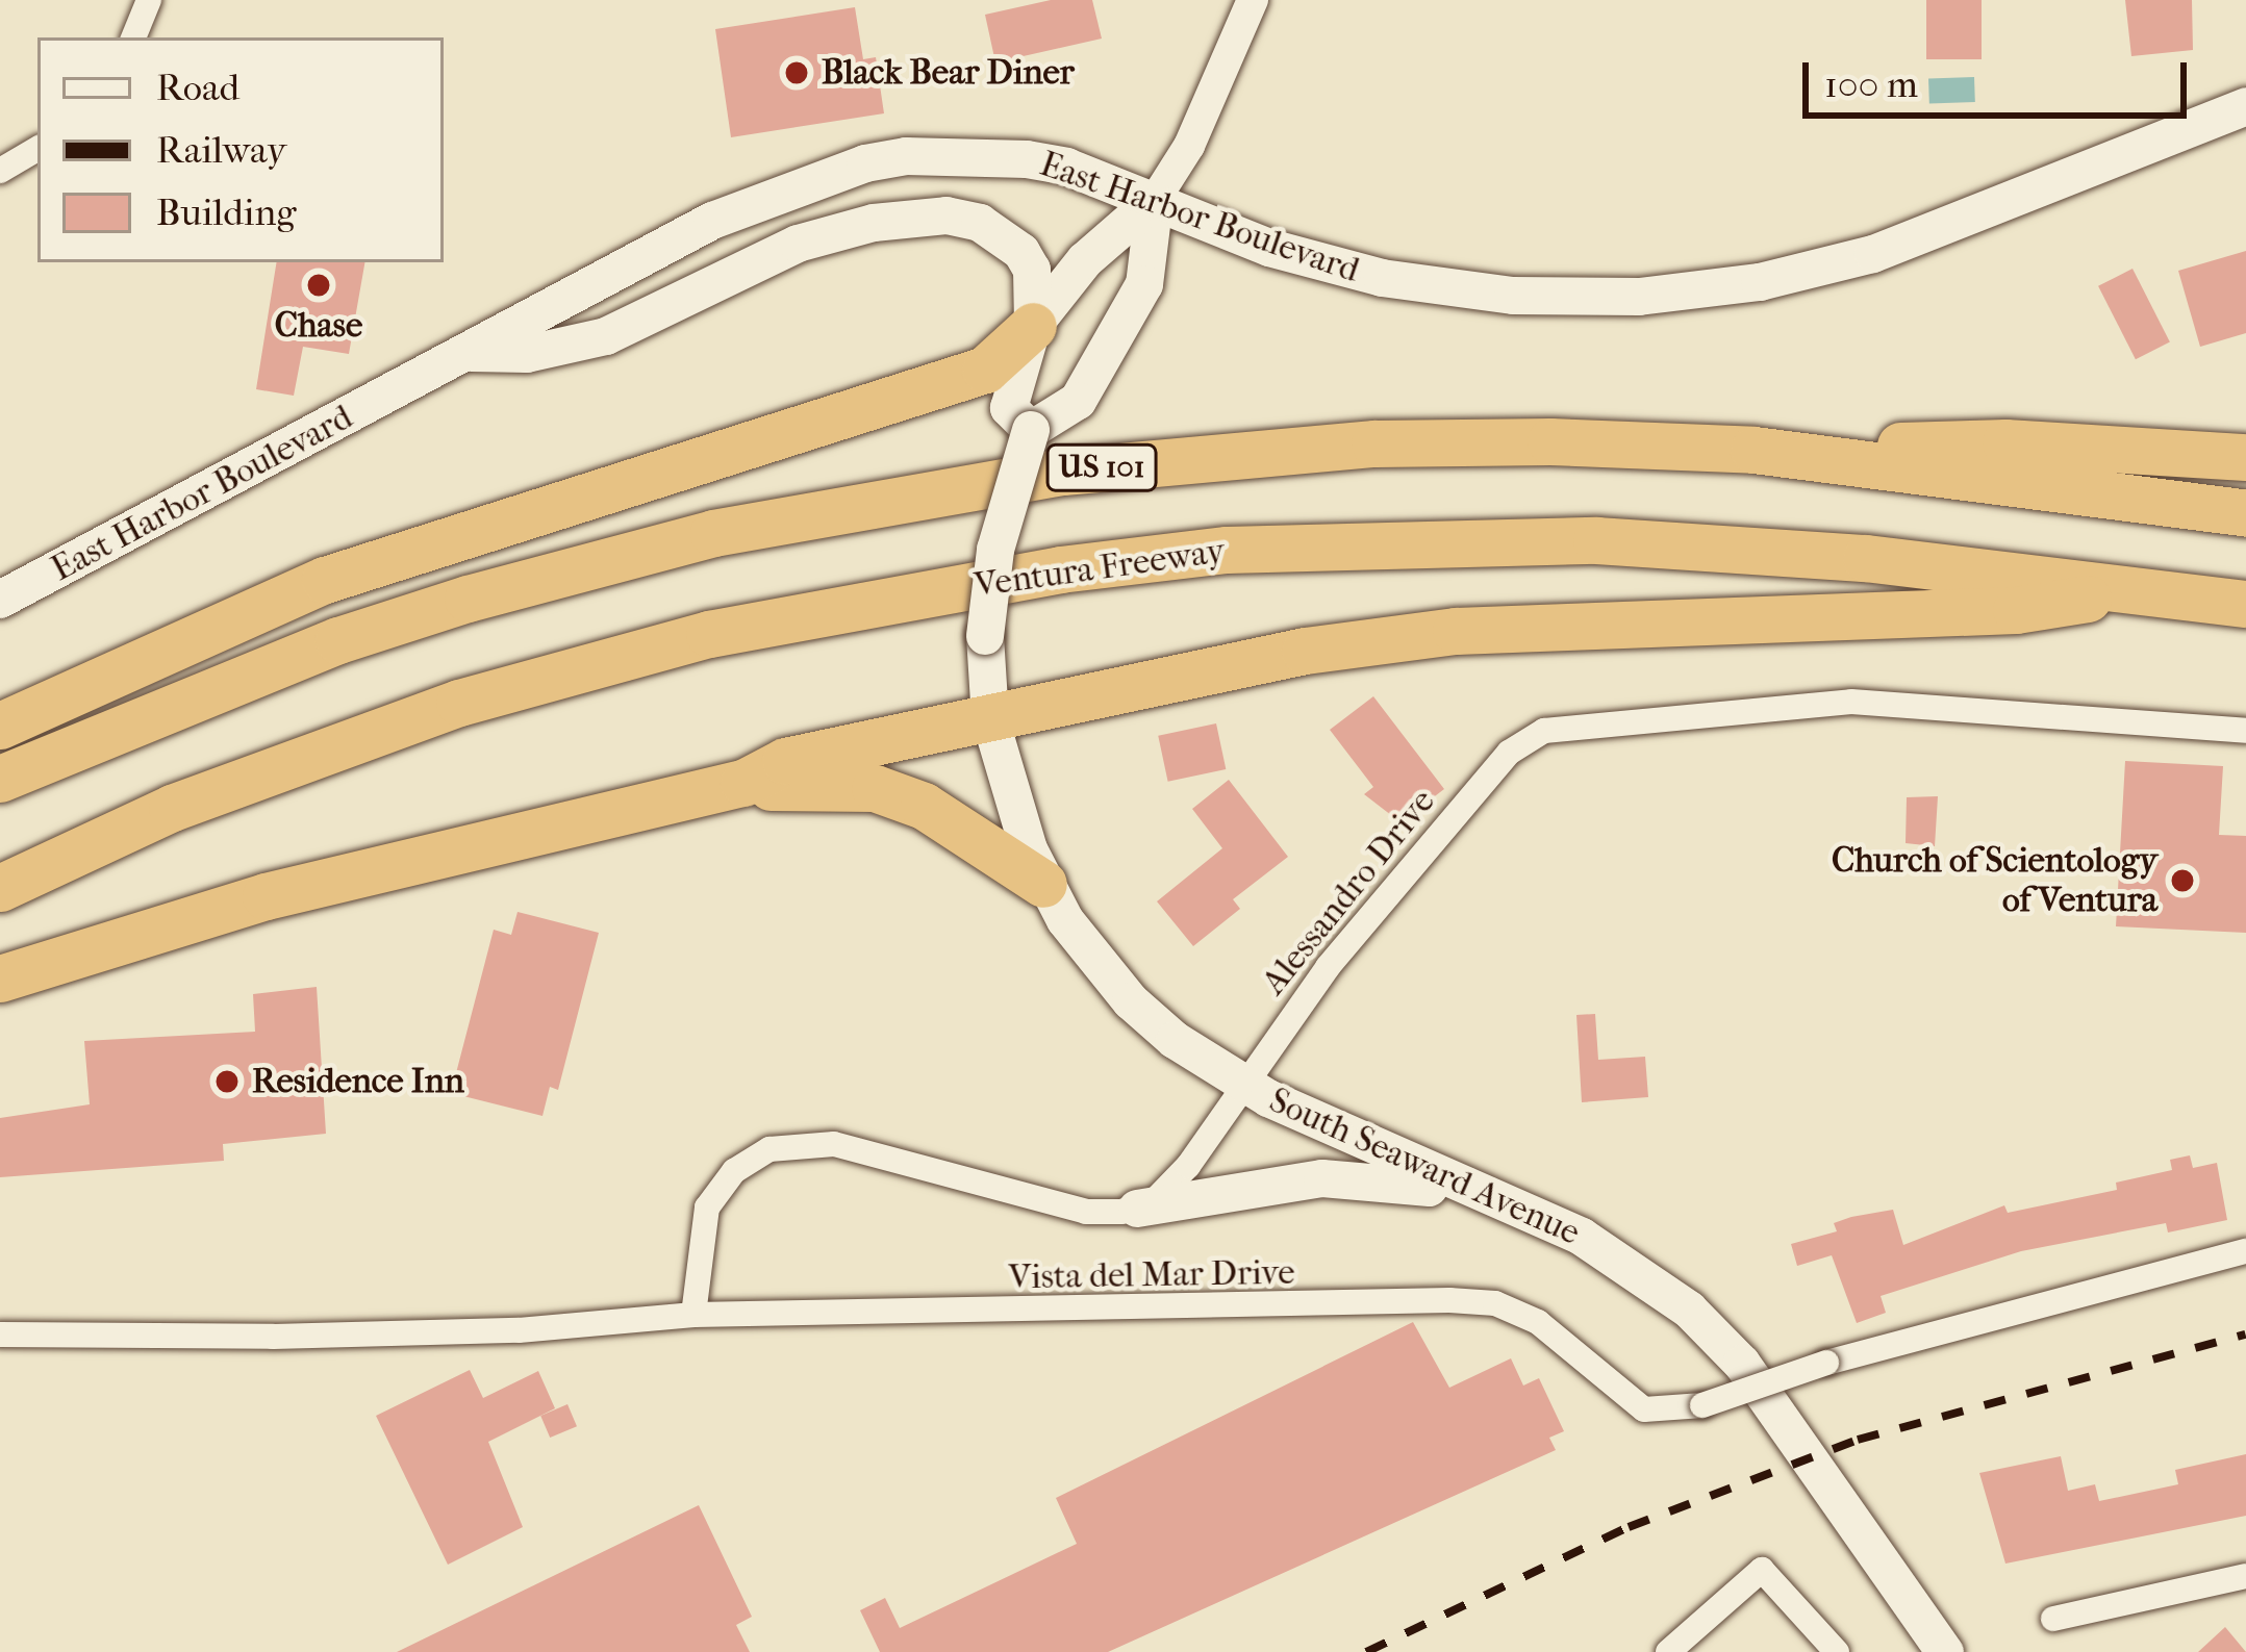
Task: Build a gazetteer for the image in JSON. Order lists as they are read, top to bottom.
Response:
{
  "streets": {
    "highway": ["US 101", "Ventura Freeway"],
    "main road": ["East Harbor Boulevard", "South Seaward Avenue"],
    "street": ["Alessandro Drive", "Vista del Mar Drive"]
  },
  "crossings": [
    ["East Harbor Boulevard", "South Seaward Avenue"],
    ["Alessandro Drive", "South Seaward Avenue"]
  ],
  "places": [
    "Black Bear Diner",
    "Chase",
    "Church of Scientology of Ventura",
    "Residence Inn"
  ],
  "legend": ["Road", "Railway", "Building"],
  "scale_bar": "100 m"
}
